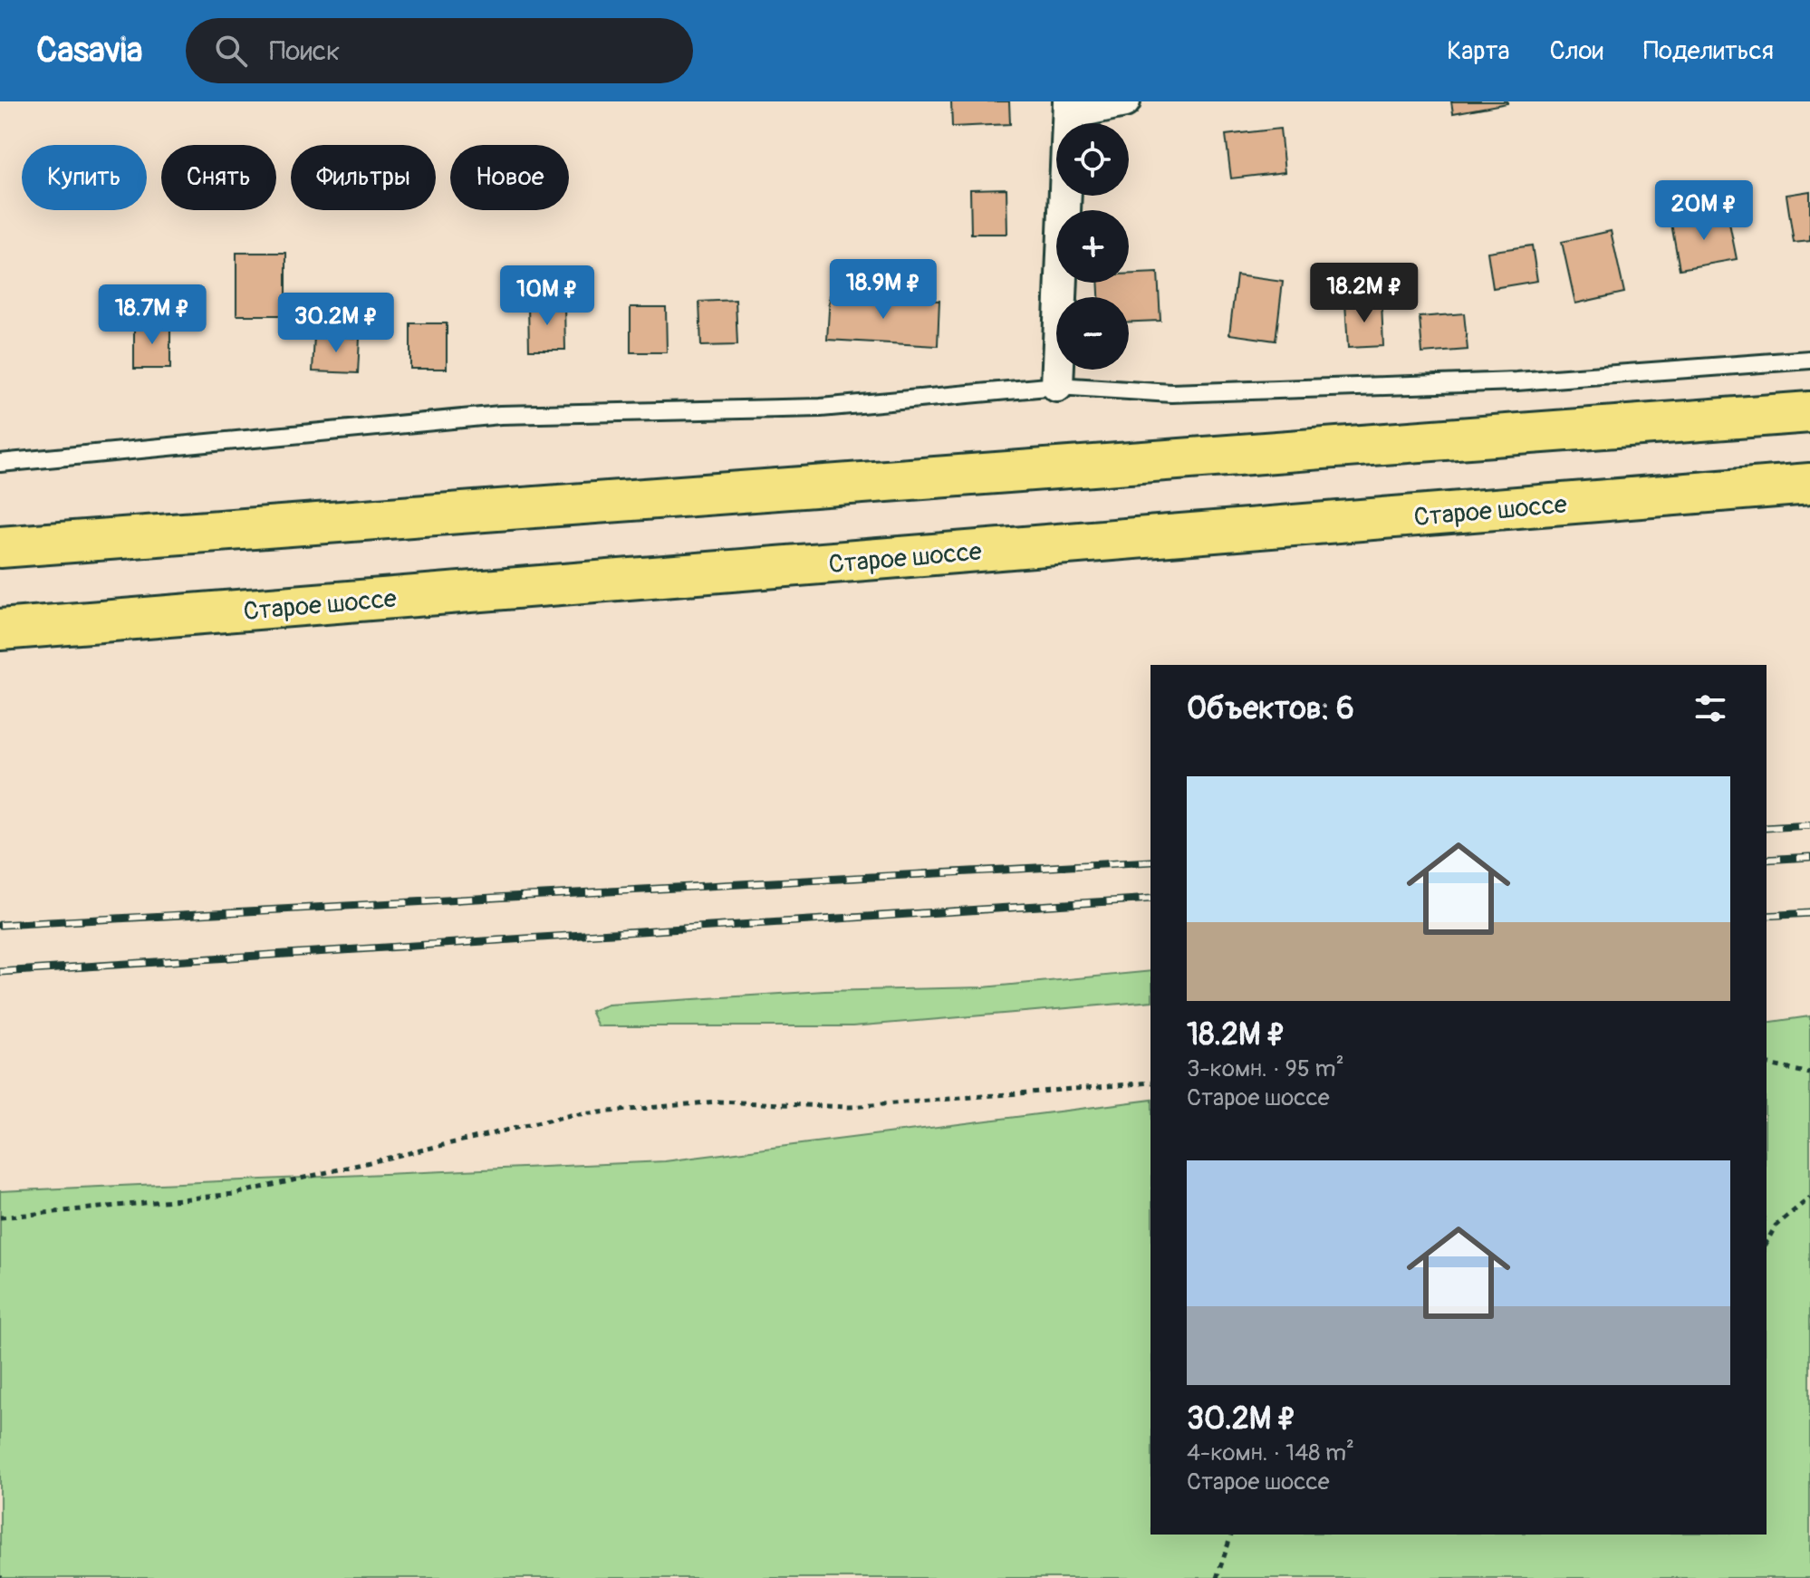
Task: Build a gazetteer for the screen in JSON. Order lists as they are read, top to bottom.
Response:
{
  "streets": {
    "highway": ["Старое шоссе"]
  },
  "page": {
    "header": "Casavia",
    "search": "Поиск",
    "nav": ["Карта", "Слои", "Поделиться"],
    "map_buttons": ["+", "−"],
    "chip": [
      "Купить",
      "Снять",
      "Фильтры",
      "Новое"
    ],
    "price": [
      "20M ₽",
      "18.9M ₽",
      "18.2M ₽",
      "10M ₽",
      "18.7M ₽",
      "30.2M ₽"
    ],
    "heading": "Объектов: 6",
    "list": [
      {
        "name": "18.2M ₽",
        "note": "3-комн. · 95 m² · Старое шоссе"
      },
      {
        "name": "30.2M ₽",
        "note": "4-комн. · 148 m² · Старое шоссе"
      }
    ]
  }
}
